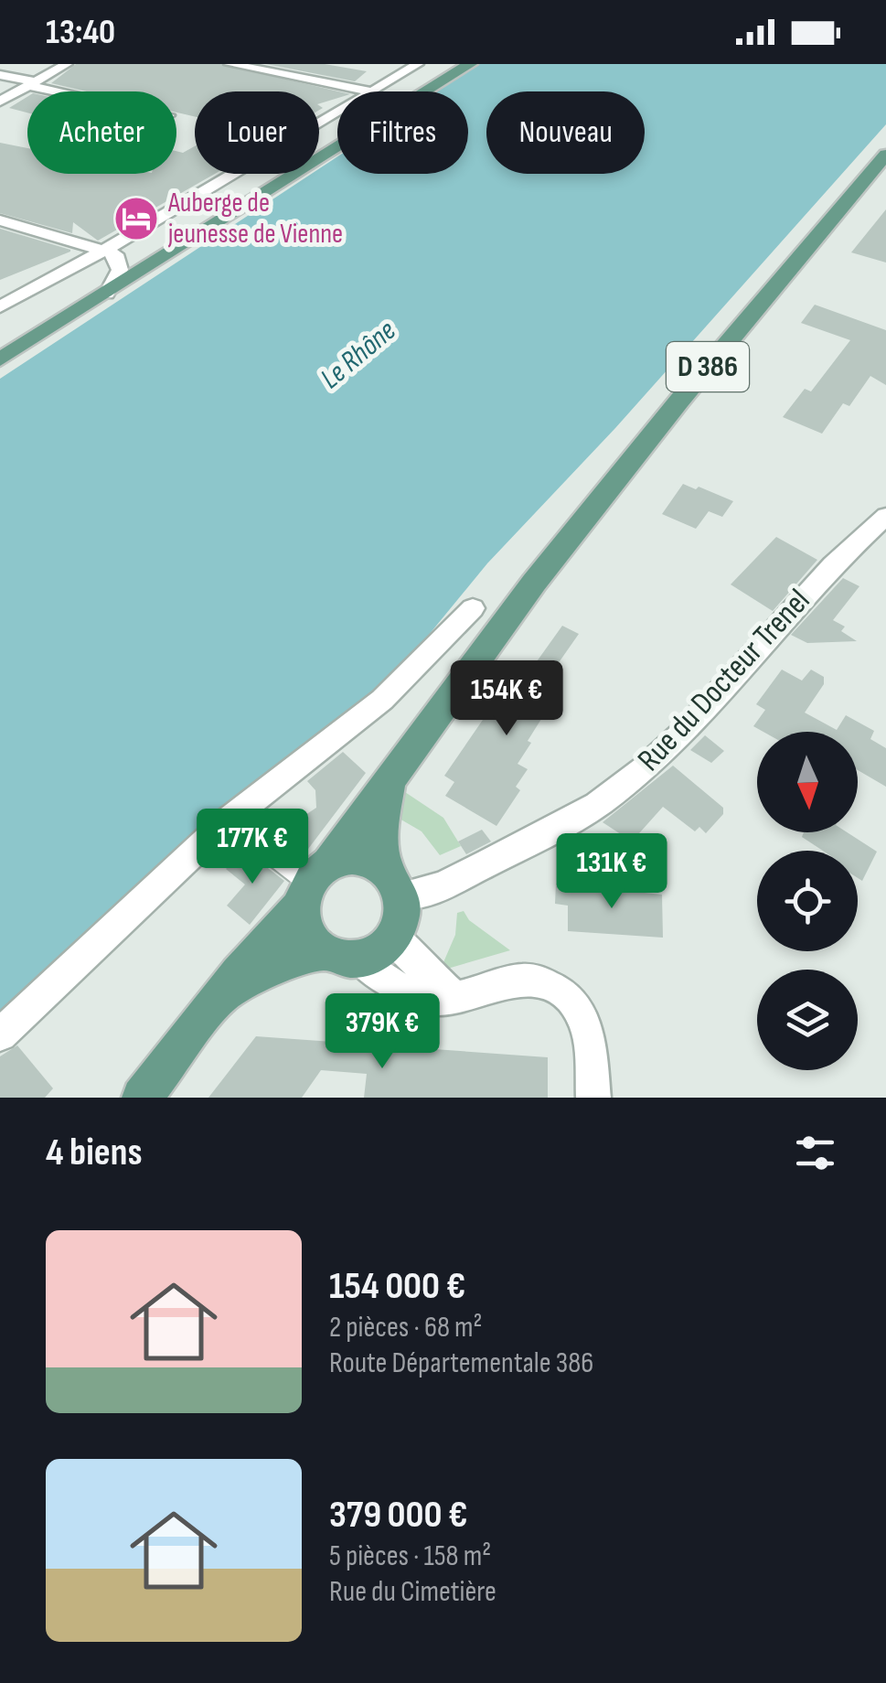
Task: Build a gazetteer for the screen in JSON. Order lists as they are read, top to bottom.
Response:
{
  "streets": {
    "main road": ["D 386"],
    "street": ["Rue du Docteur Trenel"]
  },
  "crossings": [
    ["D 386", "Rue du Docteur Trenel"]
  ],
  "water": ["Le Rhône"],
  "places": {
    "hotel": ["Auberge de jeunesse de Vienne"]
  },
  "north": "bottom",
  "page": {
    "status": "13:40",
    "chip": [
      "Acheter",
      "Louer",
      "Filtres",
      "Nouveau"
    ],
    "price": [
      "154K €",
      "177K €",
      "131K €",
      "379K €"
    ],
    "heading": "4 biens",
    "list": [
      {
        "name": "154 000 €",
        "note": "2 pièces · 68 m² · Route Départementale 386"
      },
      {
        "name": "379 000 €",
        "note": "5 pièces · 158 m² · Rue du Cimetière"
      }
    ]
  }
}
